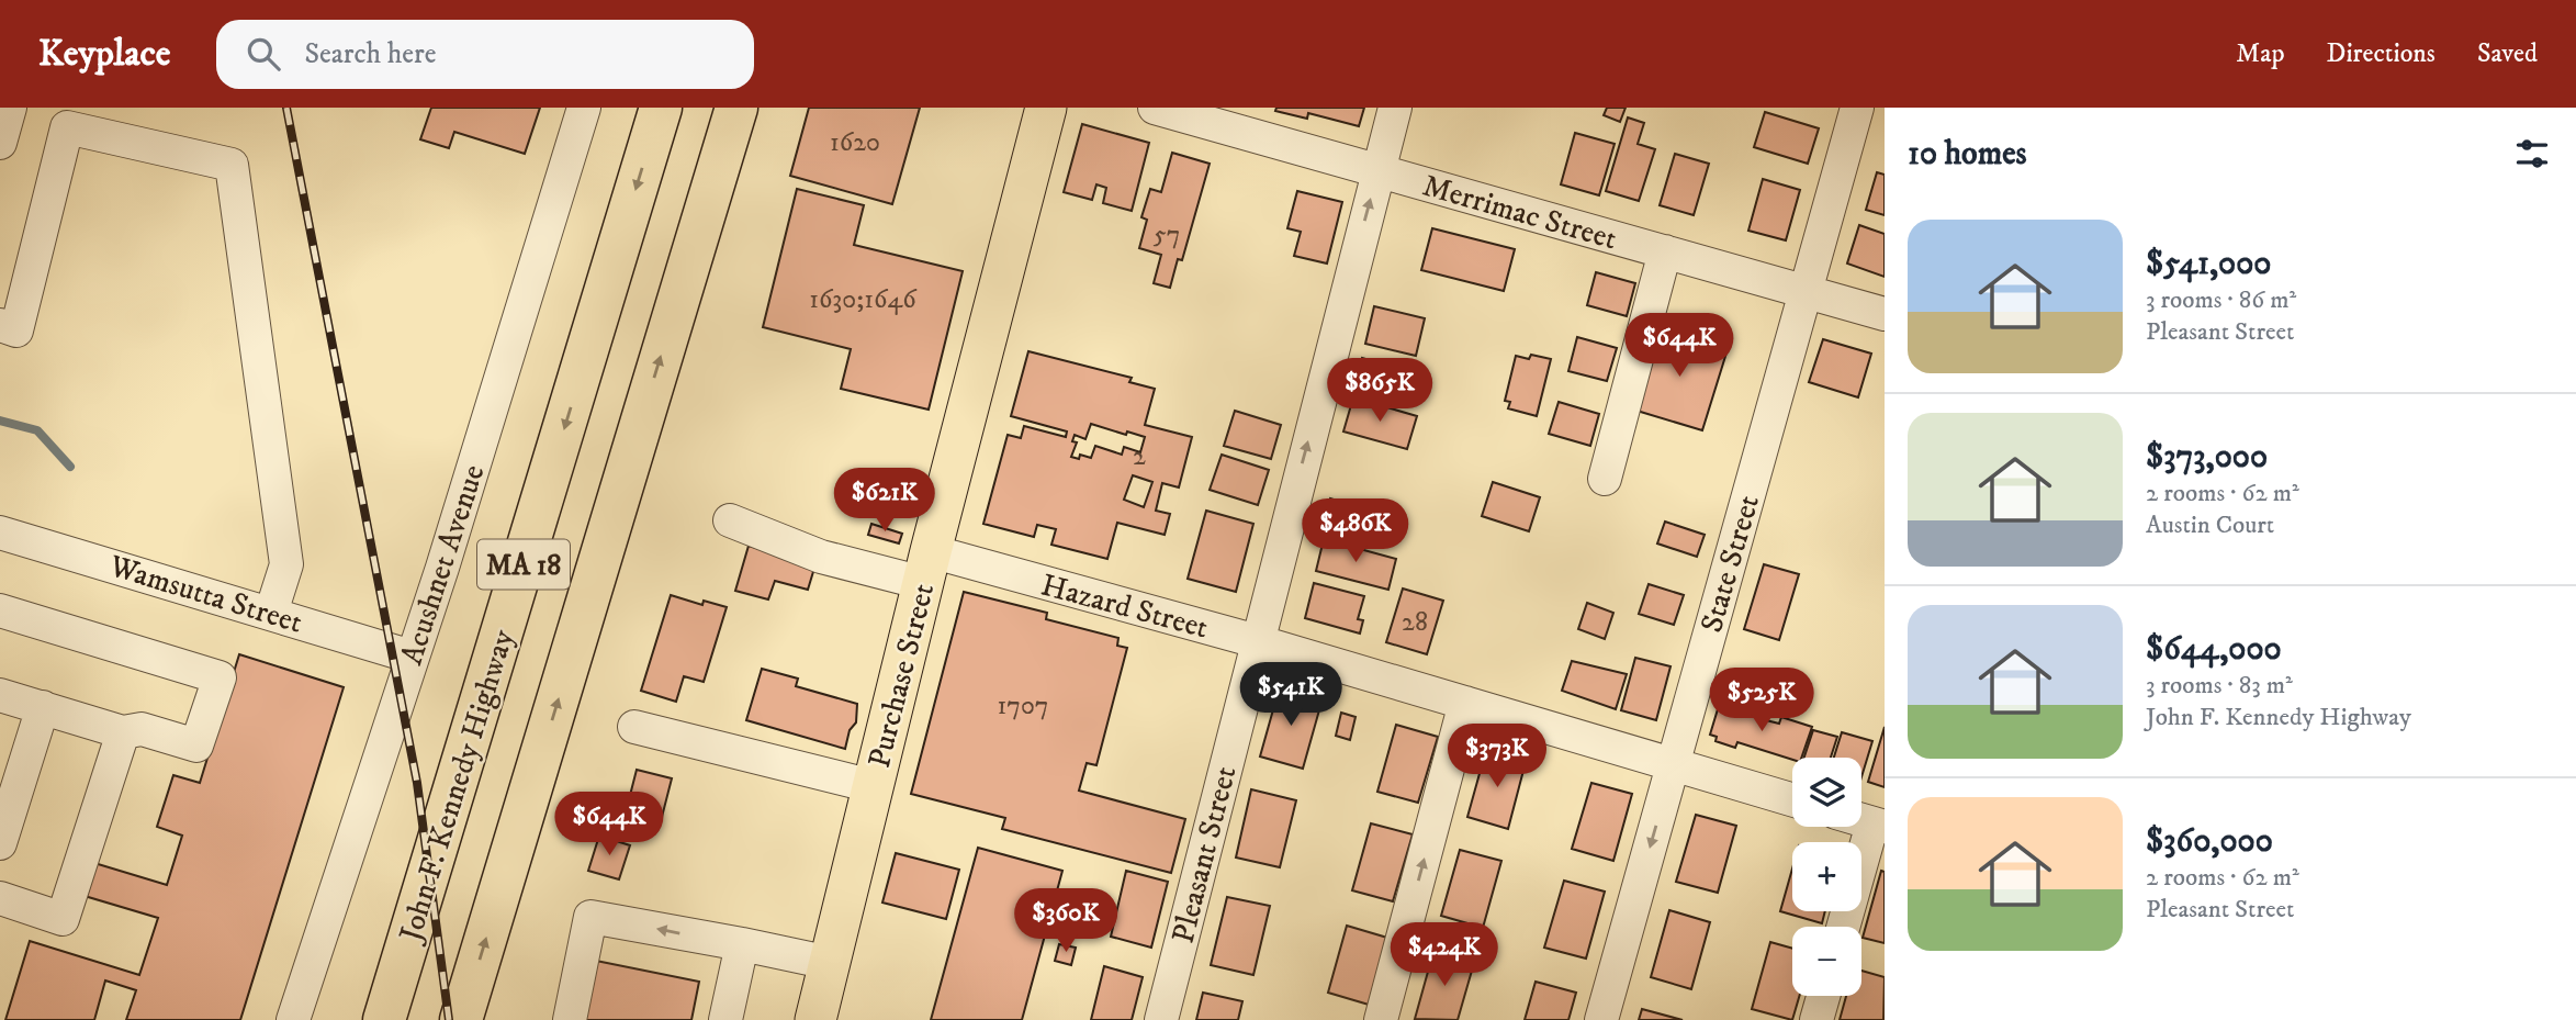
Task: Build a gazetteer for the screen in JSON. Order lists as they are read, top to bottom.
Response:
{
  "streets": {
    "highway": ["MA 18", "John F. Kennedy Highway"],
    "main road": ["Purchase Street"],
    "street": [
      "Merrimac Street",
      "State Street",
      "Acushnet Avenue",
      "Wamsutta Street",
      "Hazard Street",
      "Pleasant Street"
    ]
  },
  "crossings": [
    ["Merrimac Street", "State Street"],
    ["Merrimac Street", "Pleasant Street"],
    ["State Street", "Hazard Street"],
    ["Acushnet Avenue", "Wamsutta Street"],
    ["Hazard Street", "Purchase Street"],
    ["Hazard Street", "Pleasant Street"]
  ],
  "one_way": ["Pleasant Street"],
  "house_numbers": [
    "1620",
    "57",
    "1630;1646",
    "2",
    "28",
    "1707"
  ],
  "page": {
    "header": "Keyplace",
    "search": "Search here",
    "nav": ["Map", "Directions", "Saved"],
    "heading": "10 homes",
    "list": [
      {
        "name": "$541,000",
        "note": "3 rooms · 86 m² · Pleasant Street"
      },
      {
        "name": "$373,000",
        "note": "2 rooms · 62 m² · Austin Court"
      },
      {
        "name": "$644,000",
        "note": "3 rooms · 83 m² · John F. Kennedy Highway"
      },
      {
        "name": "$360,000",
        "note": "2 rooms · 62 m² · Pleasant Street"
      }
    ],
    "price": [
      "$644K",
      "$865K",
      "$621K",
      "$486K",
      "$541K",
      "$525K",
      "$373K",
      "$644K",
      "$360K",
      "$424K"
    ],
    "map_buttons": ["+", "−"]
  }
}
